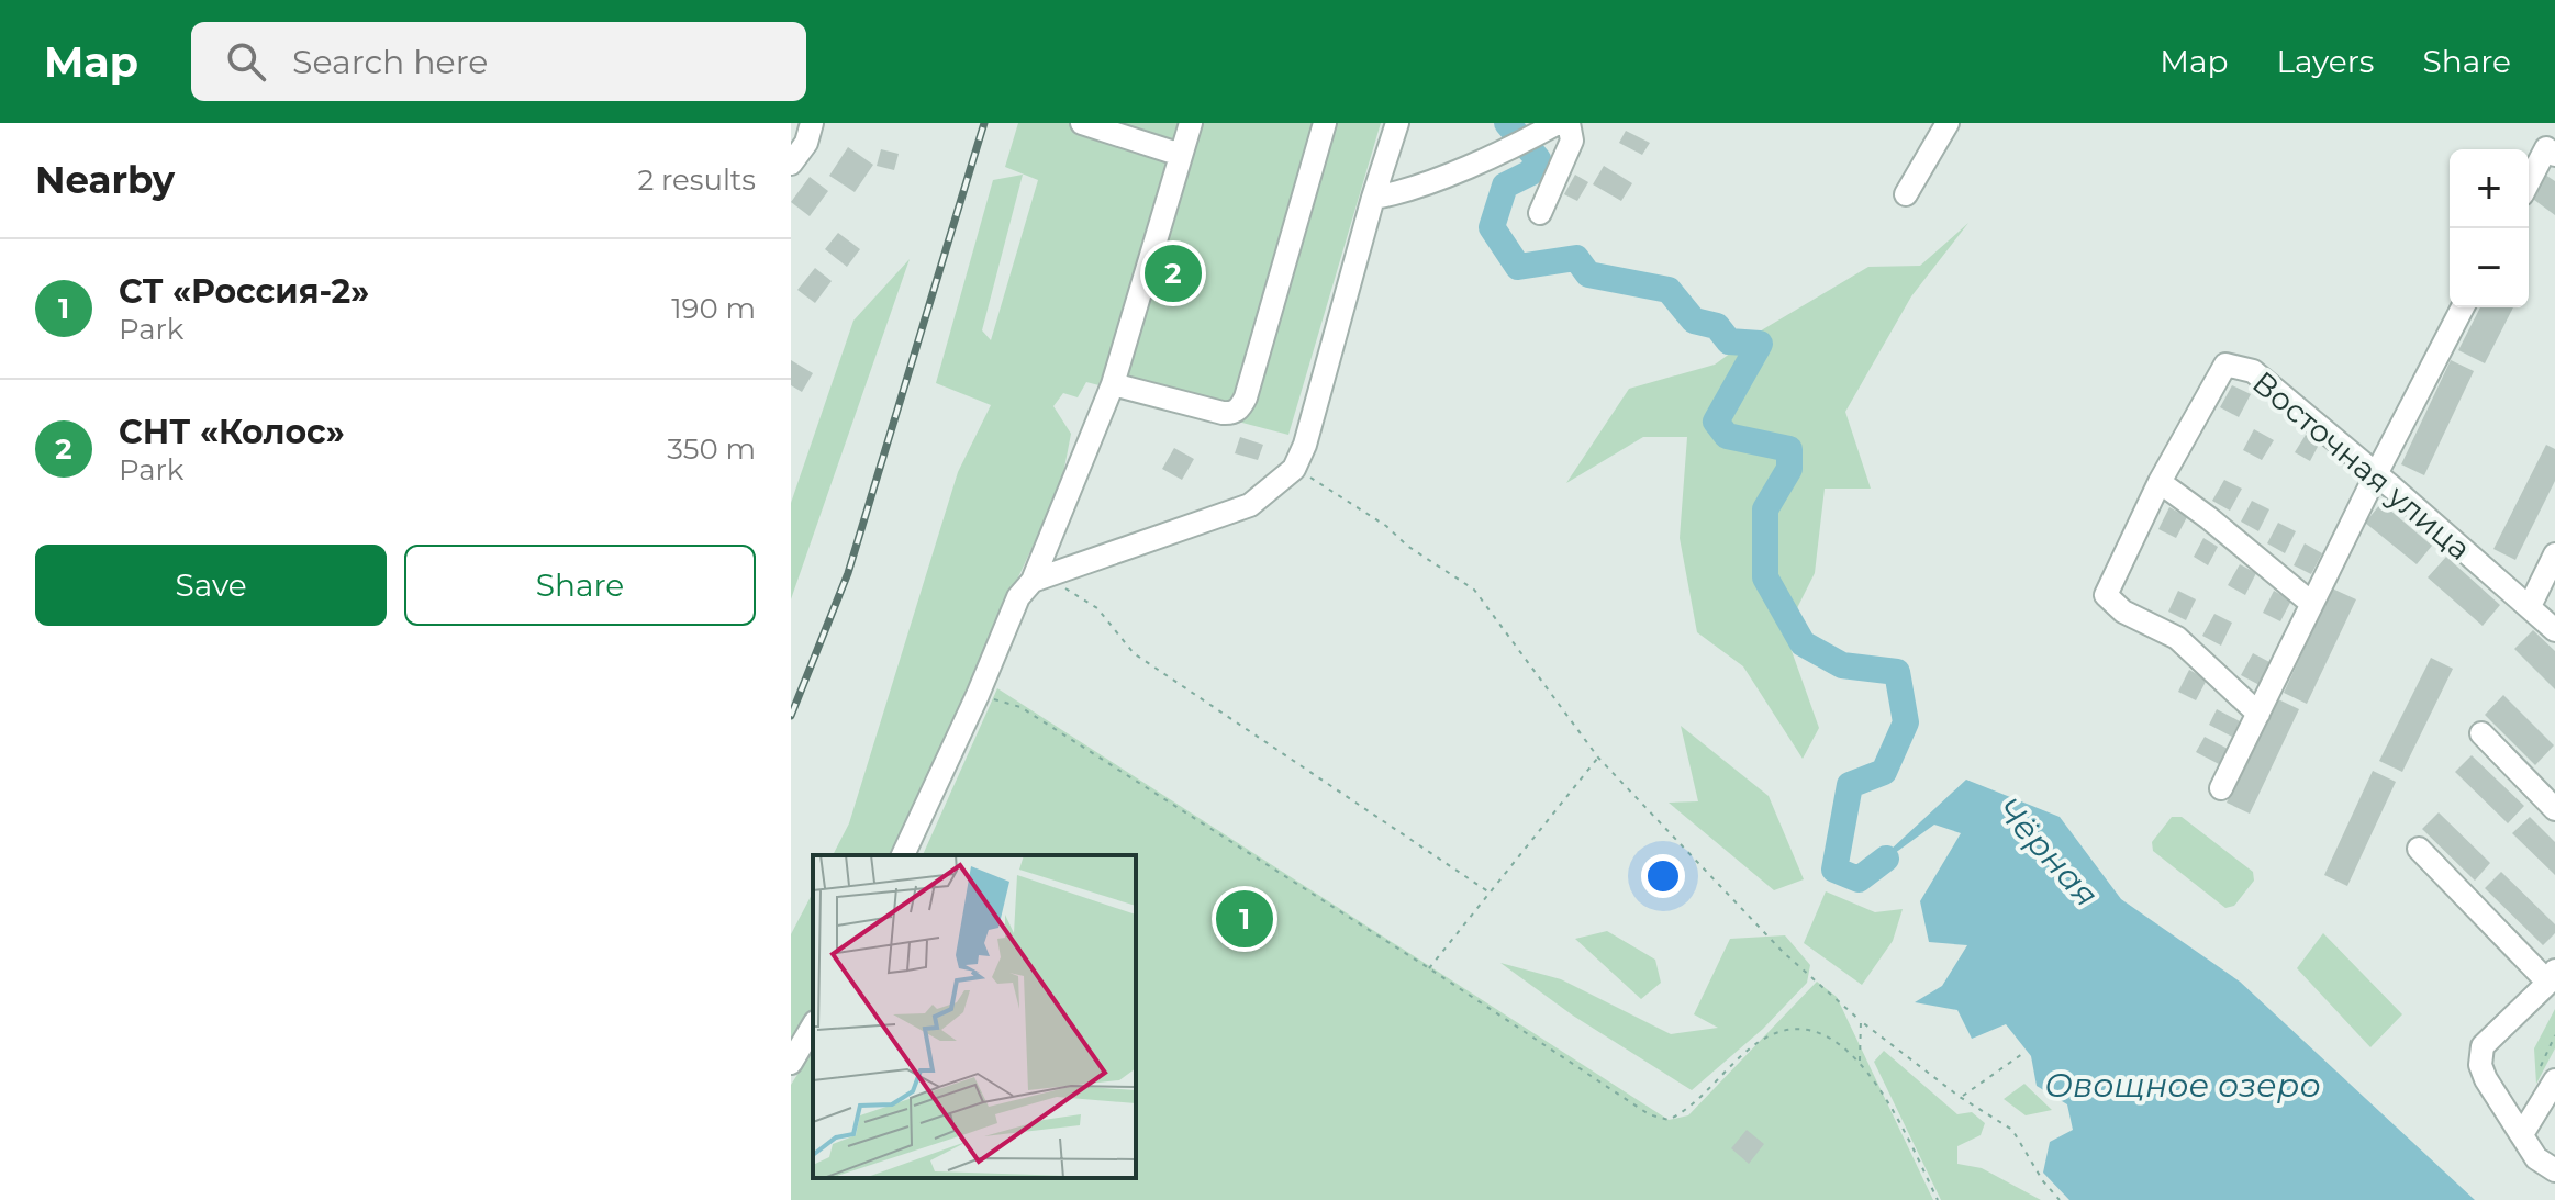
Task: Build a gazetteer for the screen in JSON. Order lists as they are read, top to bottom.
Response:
{
  "streets": {
    "street": ["Восточная улица"]
  },
  "water": ["Чёрная", "Овощное озеро"],
  "page": {
    "header": "Map",
    "search": "Search here",
    "nav": ["Map", "Layers", "Share"],
    "heading": ["Nearby", "2 results"],
    "map_buttons": ["+", "−"],
    "list": [
      {
        "mark": "1",
        "name": "СТ «Россия-2»",
        "note": "Park",
        "value": "190 m"
      },
      {
        "mark": "2",
        "name": "СНТ «Колос»",
        "note": "Park",
        "value": "350 m"
      }
    ],
    "pins": ["2", "1"],
    "buttons": ["Save", "Share"]
  }
}
